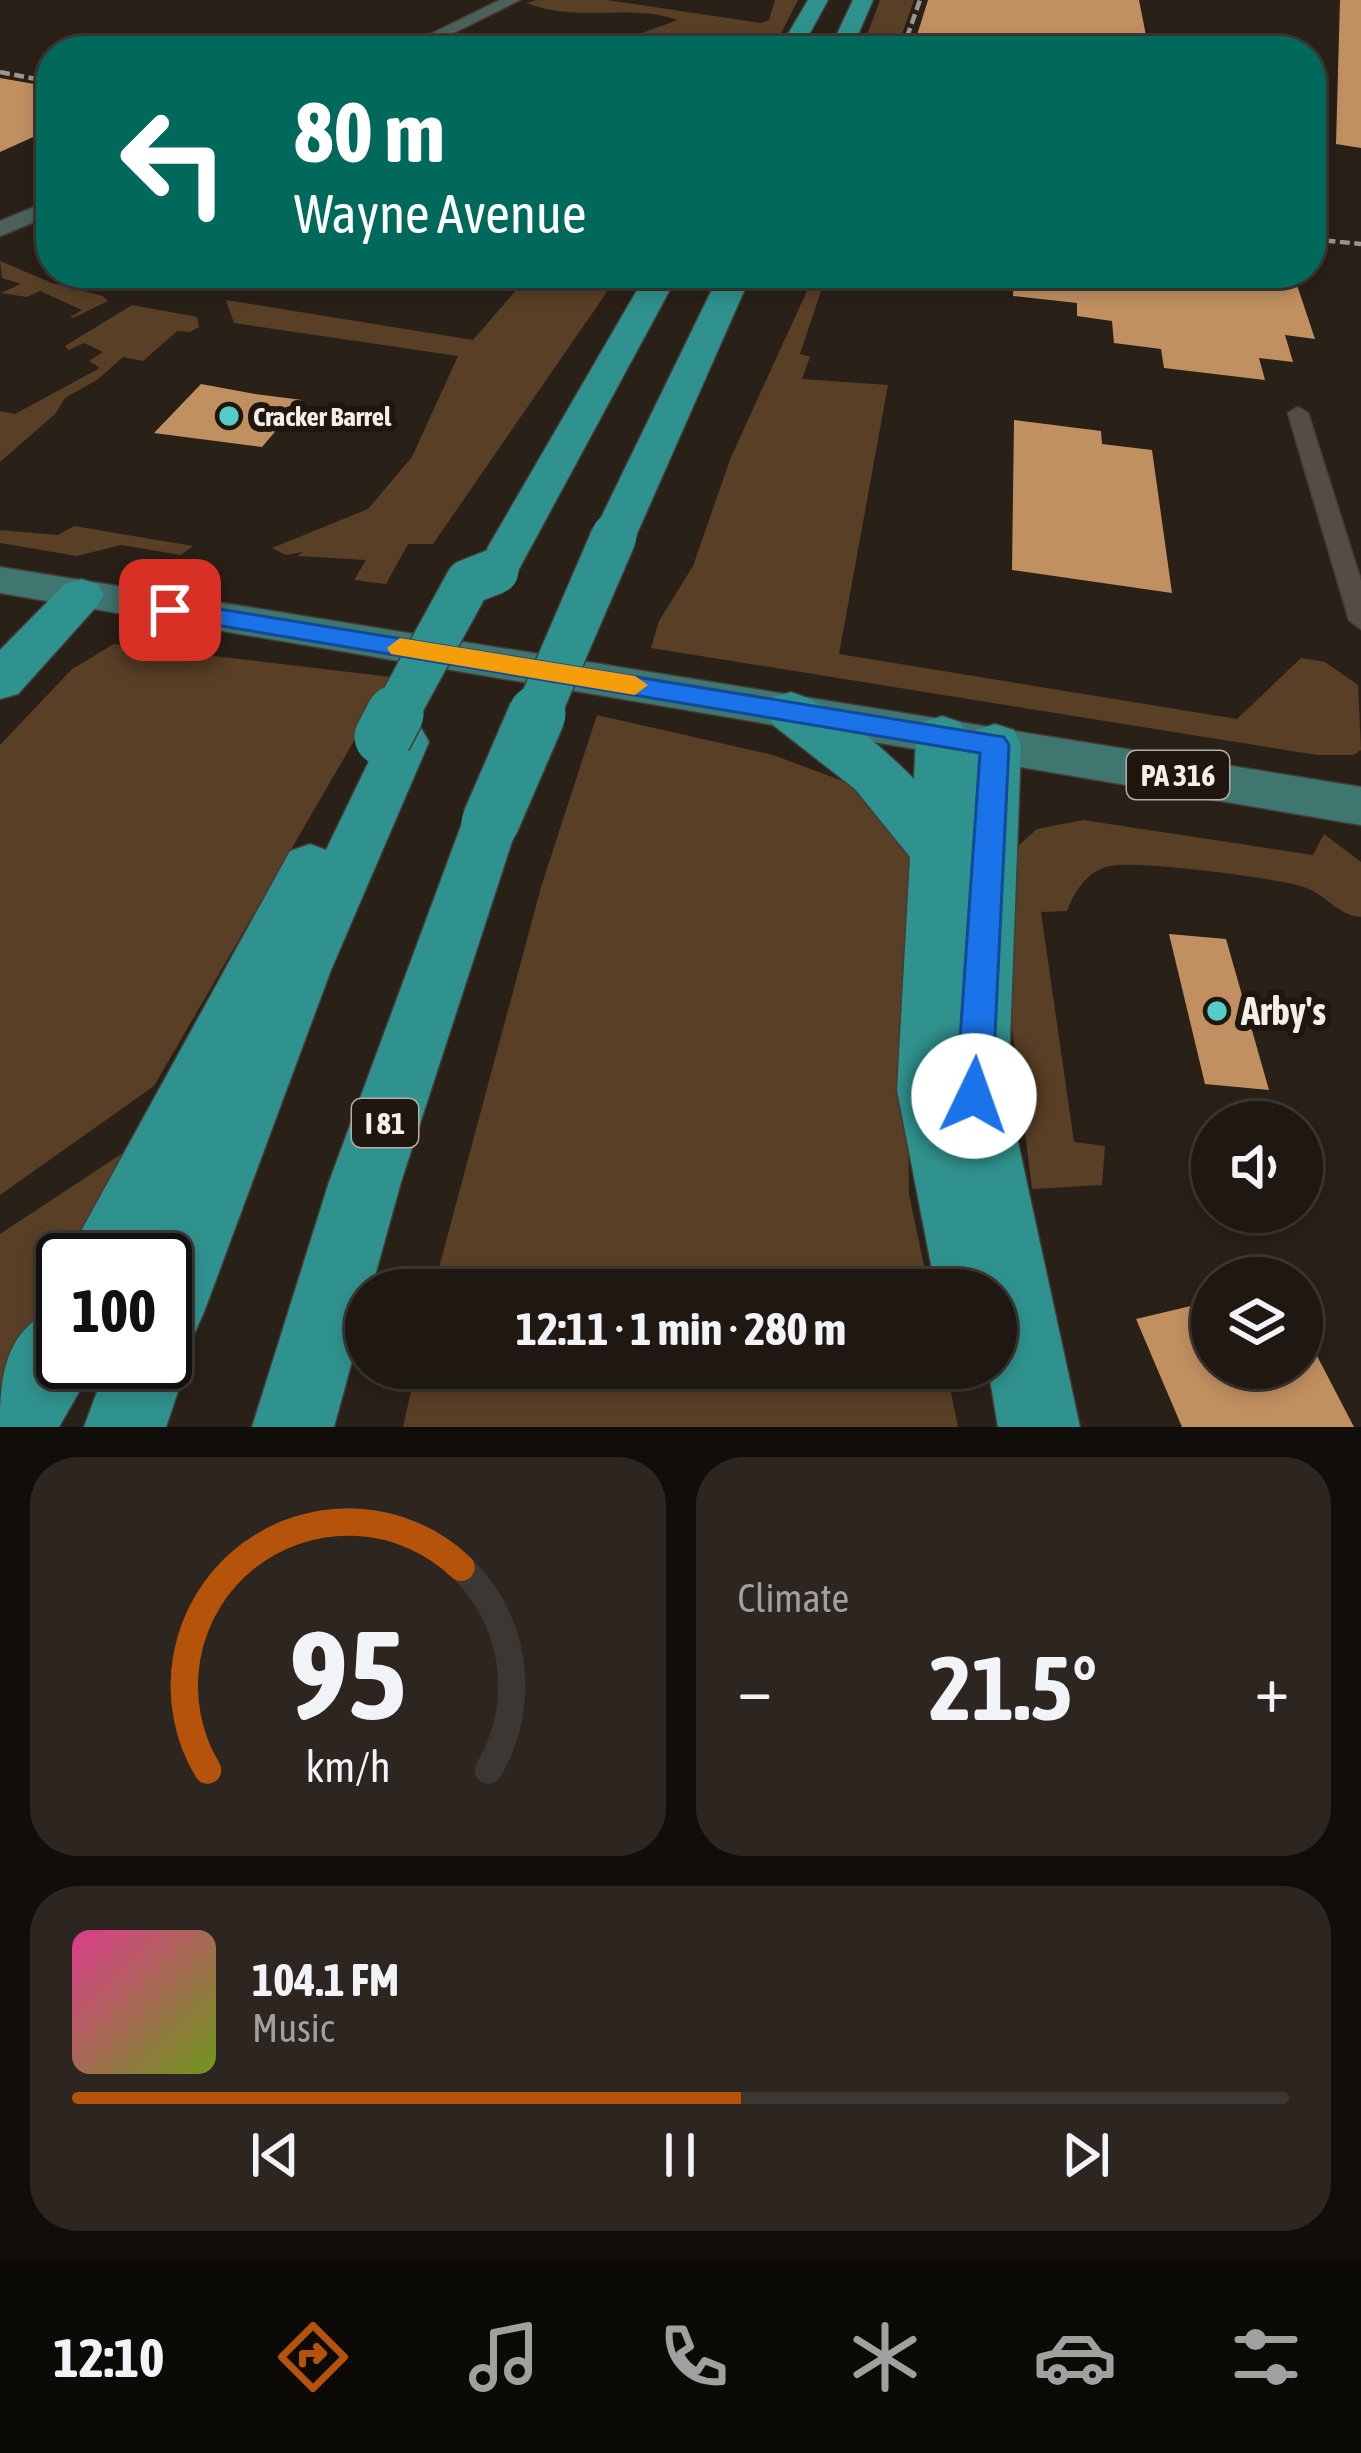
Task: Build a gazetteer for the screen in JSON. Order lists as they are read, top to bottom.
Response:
{
  "streets": {
    "highway": ["I 81"],
    "main road": ["PA 316"]
  },
  "places": ["Cracker Barrel", "Arby's"],
  "page": {
    "turn": ["80 m", "Wayne Avenue"],
    "limit": "100",
    "trip": "12:11 · 1 min · 280 m",
    "tile": "Climate",
    "heat": ["−", "21.5°", "+"],
    "song": ["104.1 FM", "Music"],
    "tabs": "12:10",
    "gauge": ["95", "km/h"]
  }
}
